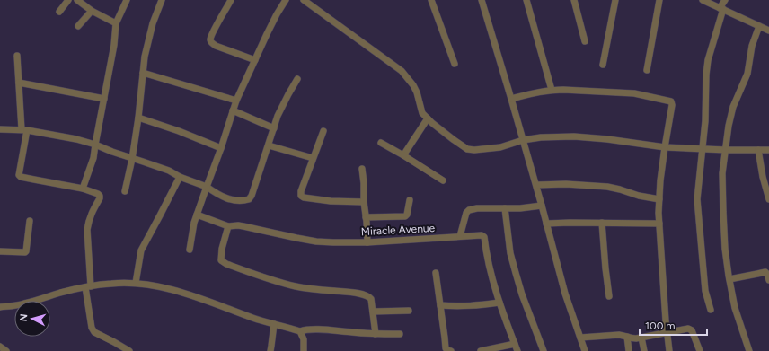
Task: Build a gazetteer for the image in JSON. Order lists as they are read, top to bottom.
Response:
{
  "streets": {
    "street": ["Miracle Avenue"]
  },
  "scale_bar": "100 m",
  "north": "left"
}
